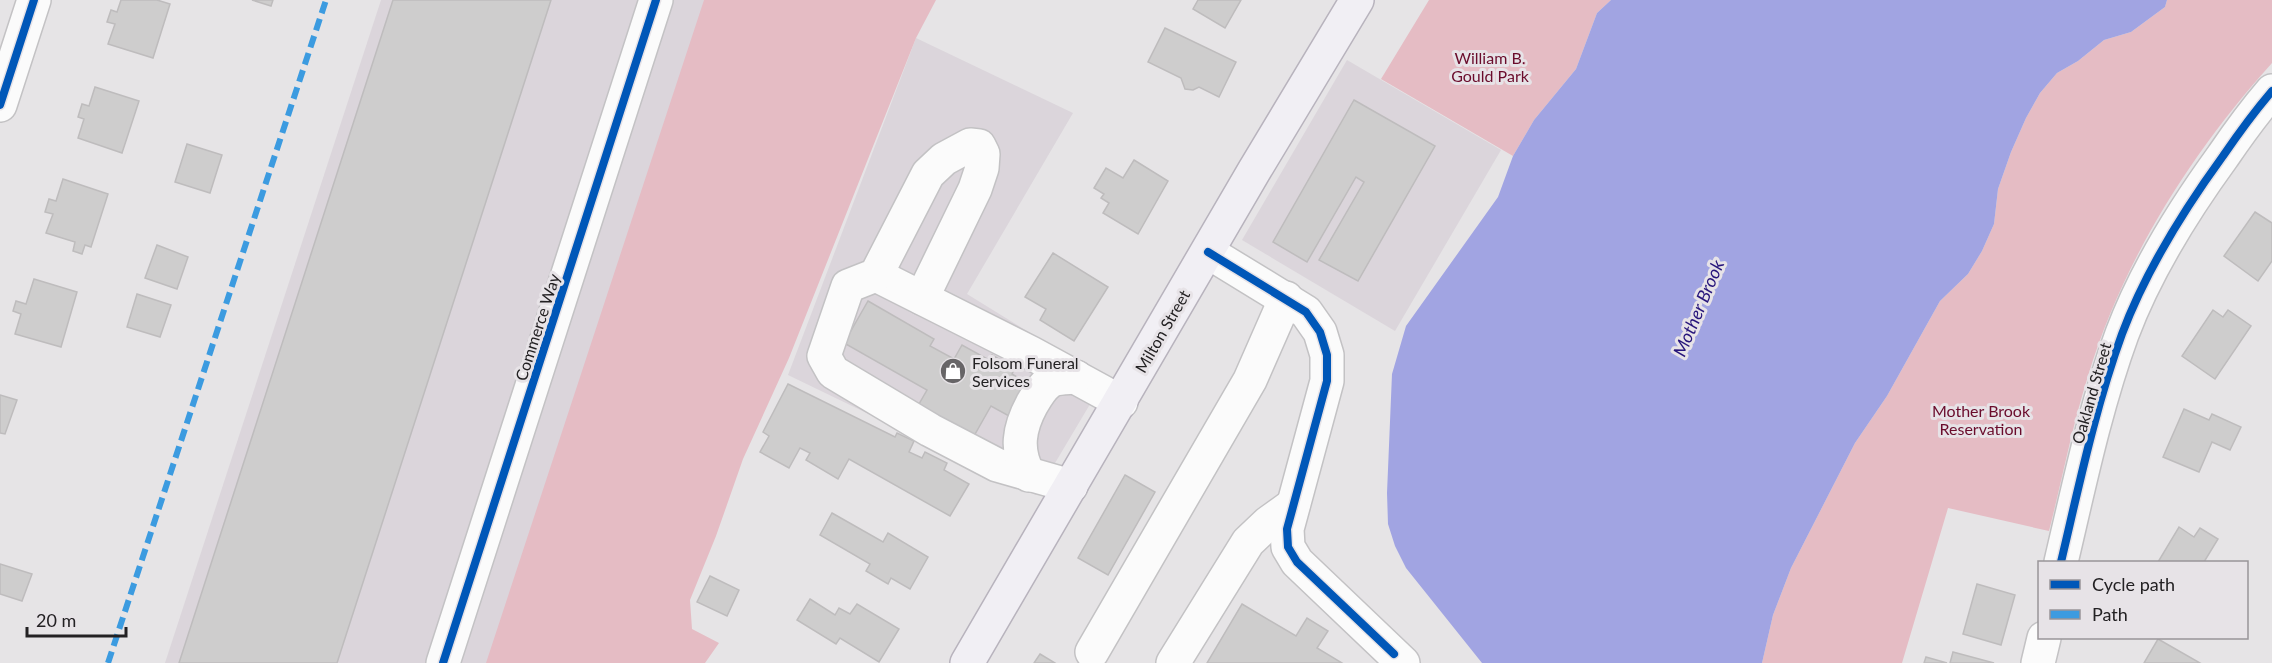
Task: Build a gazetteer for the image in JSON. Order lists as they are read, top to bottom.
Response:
{
  "streets": {
    "main road": ["Milton Street"],
    "street": ["Commerce Way", "Oakland Street"]
  },
  "water": ["Mother Brook"],
  "parks": ["William B. Gould Park", "Mother Brook Reservation"],
  "places": {
    "shop": ["Folsom Funeral Services"]
  },
  "legend": ["Cycle path", "Path"],
  "scale_bar": "20 m"
}
